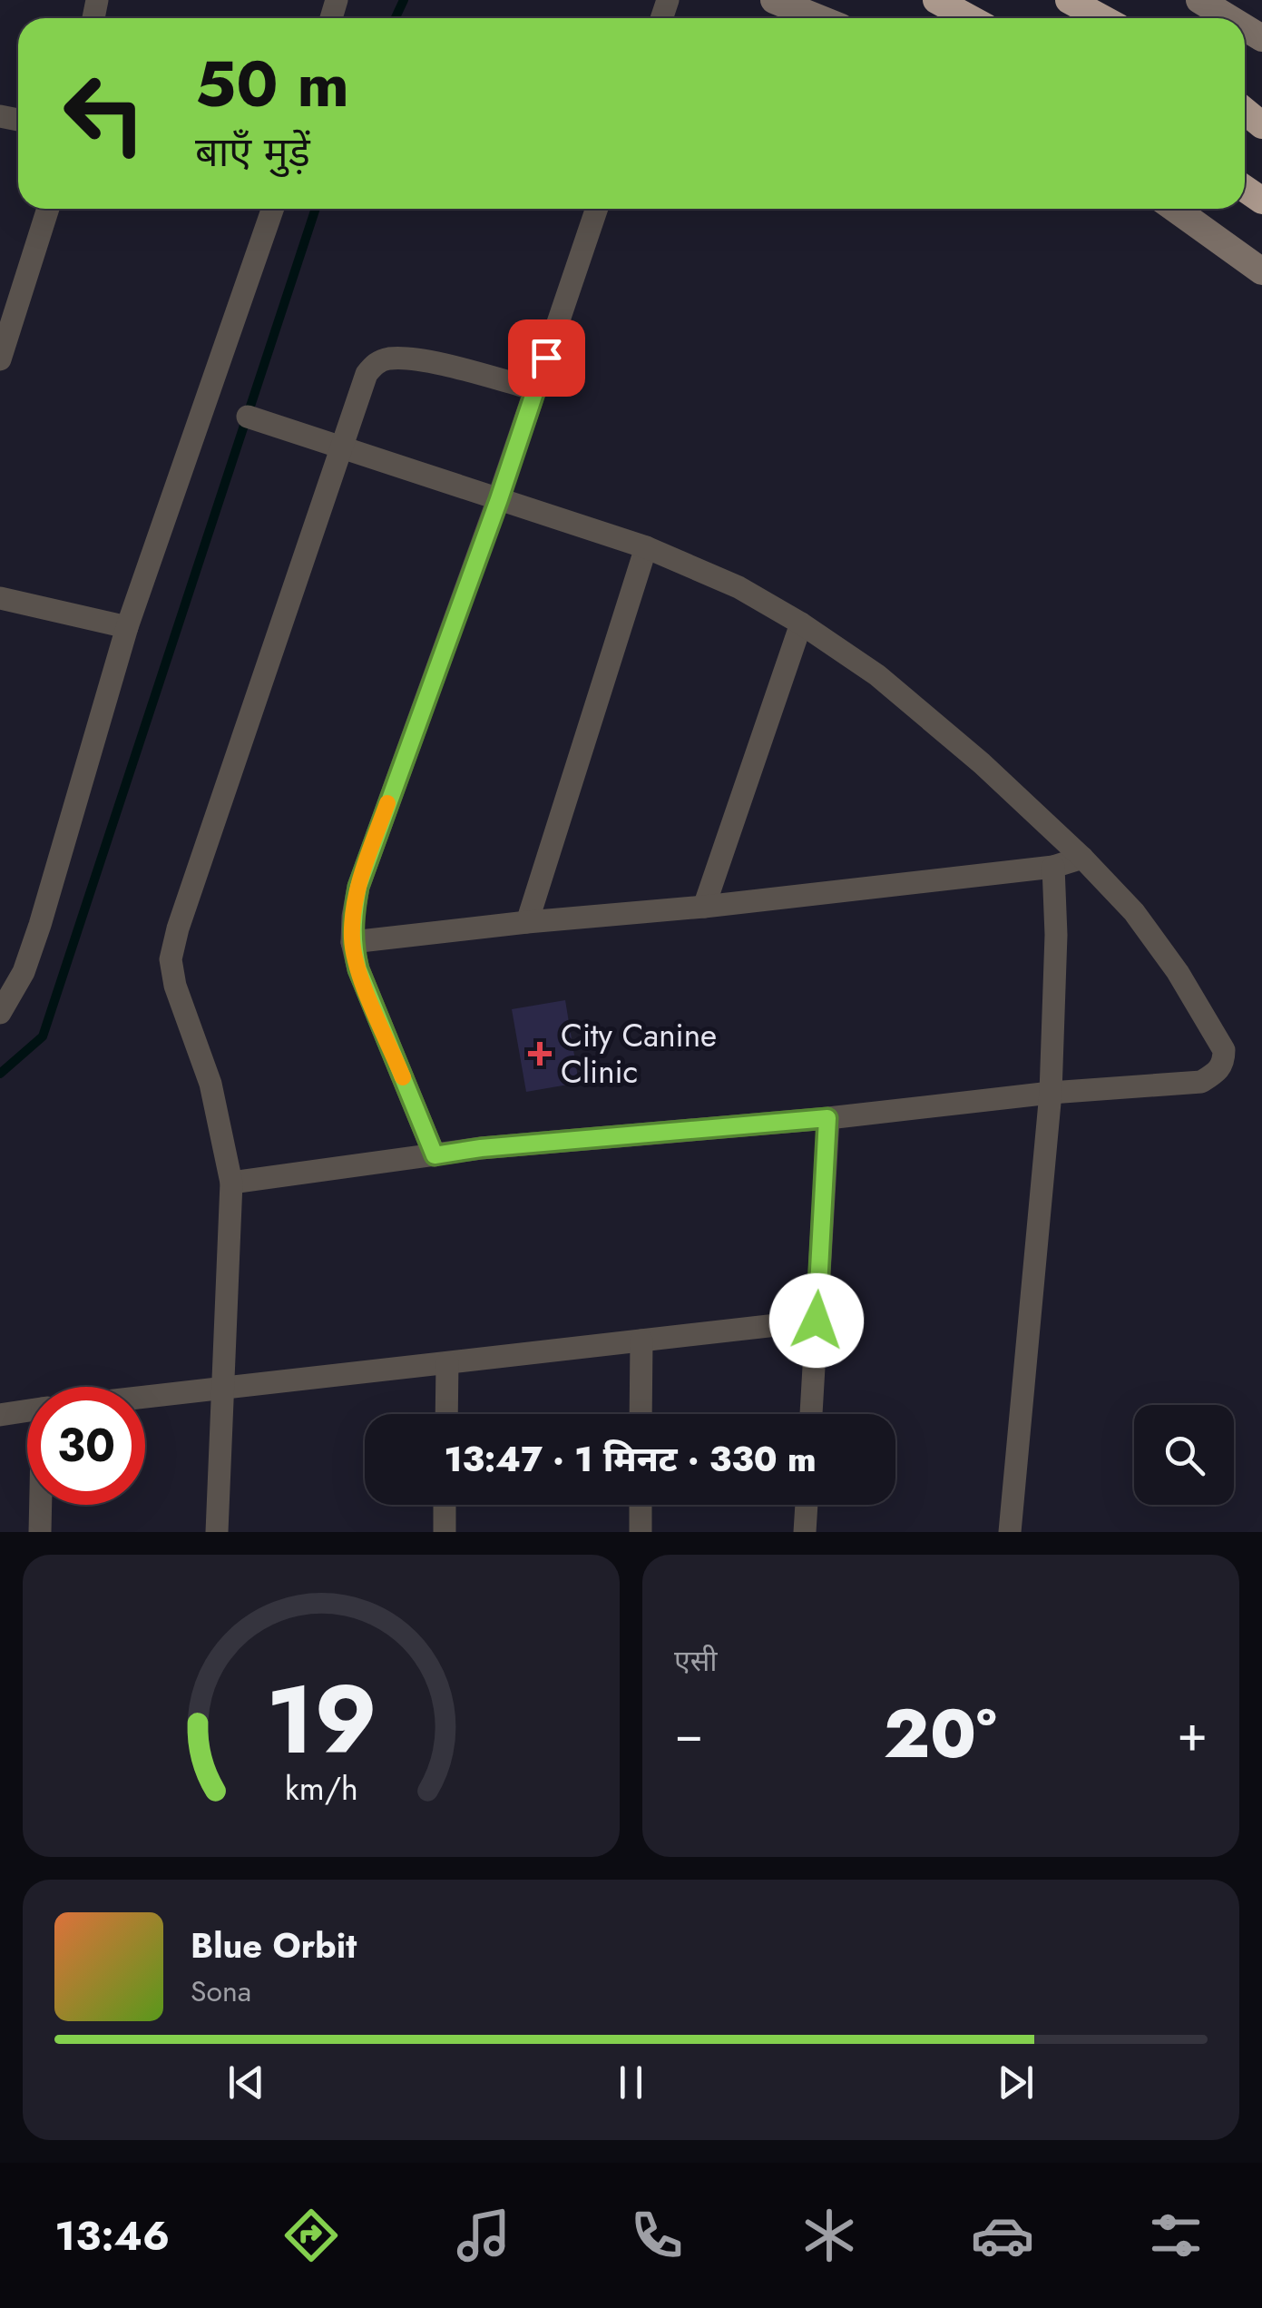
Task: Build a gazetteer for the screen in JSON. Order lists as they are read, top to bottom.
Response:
{
  "places": {
    "health": ["City Canine Clinic"]
  },
  "page": {
    "turn": ["50 m", "बाएँ मुड़ें"],
    "limit": "30",
    "trip": "13:47 · 1 मिनट · 330 m",
    "tile": "एसी",
    "heat": ["−", "20°", "+"],
    "song": ["Blue Orbit", "Sona"],
    "tabs": "13:46",
    "gauge": ["19", "km/h"]
  }
}
